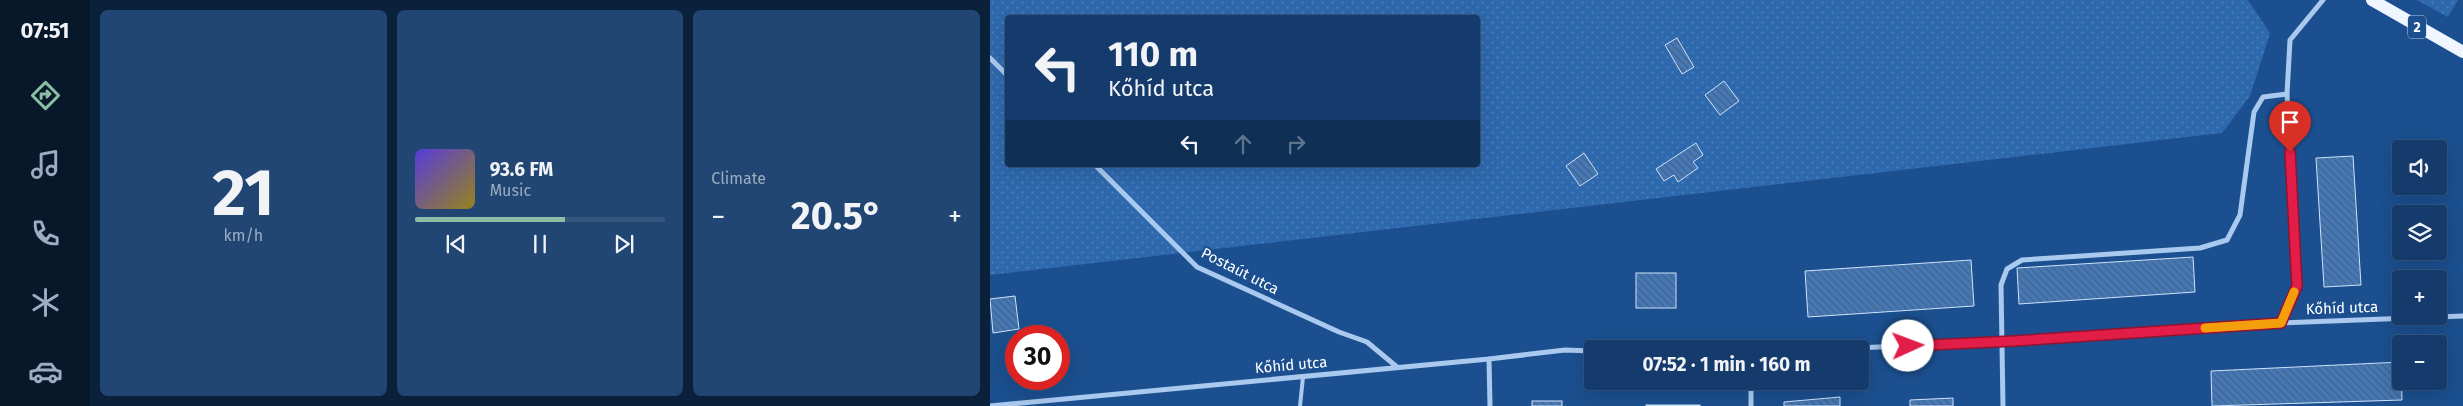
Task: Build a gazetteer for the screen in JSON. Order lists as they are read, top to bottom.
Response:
{
  "streets": {
    "main road": ["2"],
    "street": ["Postaút utca", "Kőhíd utca"]
  },
  "crossings": [
    ["Postaút utca", "Kőhíd utca"]
  ],
  "page": {
    "tabs": "07:51",
    "tile": [
      ["21", "km/h"],
      "Climate"
    ],
    "turn": ["110 m", "Kőhíd utca"],
    "map_buttons": ["+", "−"],
    "song": ["93.6 FM", "Music"],
    "heat": ["−", "20.5°", "+"],
    "limit": "30",
    "trip": "07:52 · 1 min · 160 m"
  }
}
